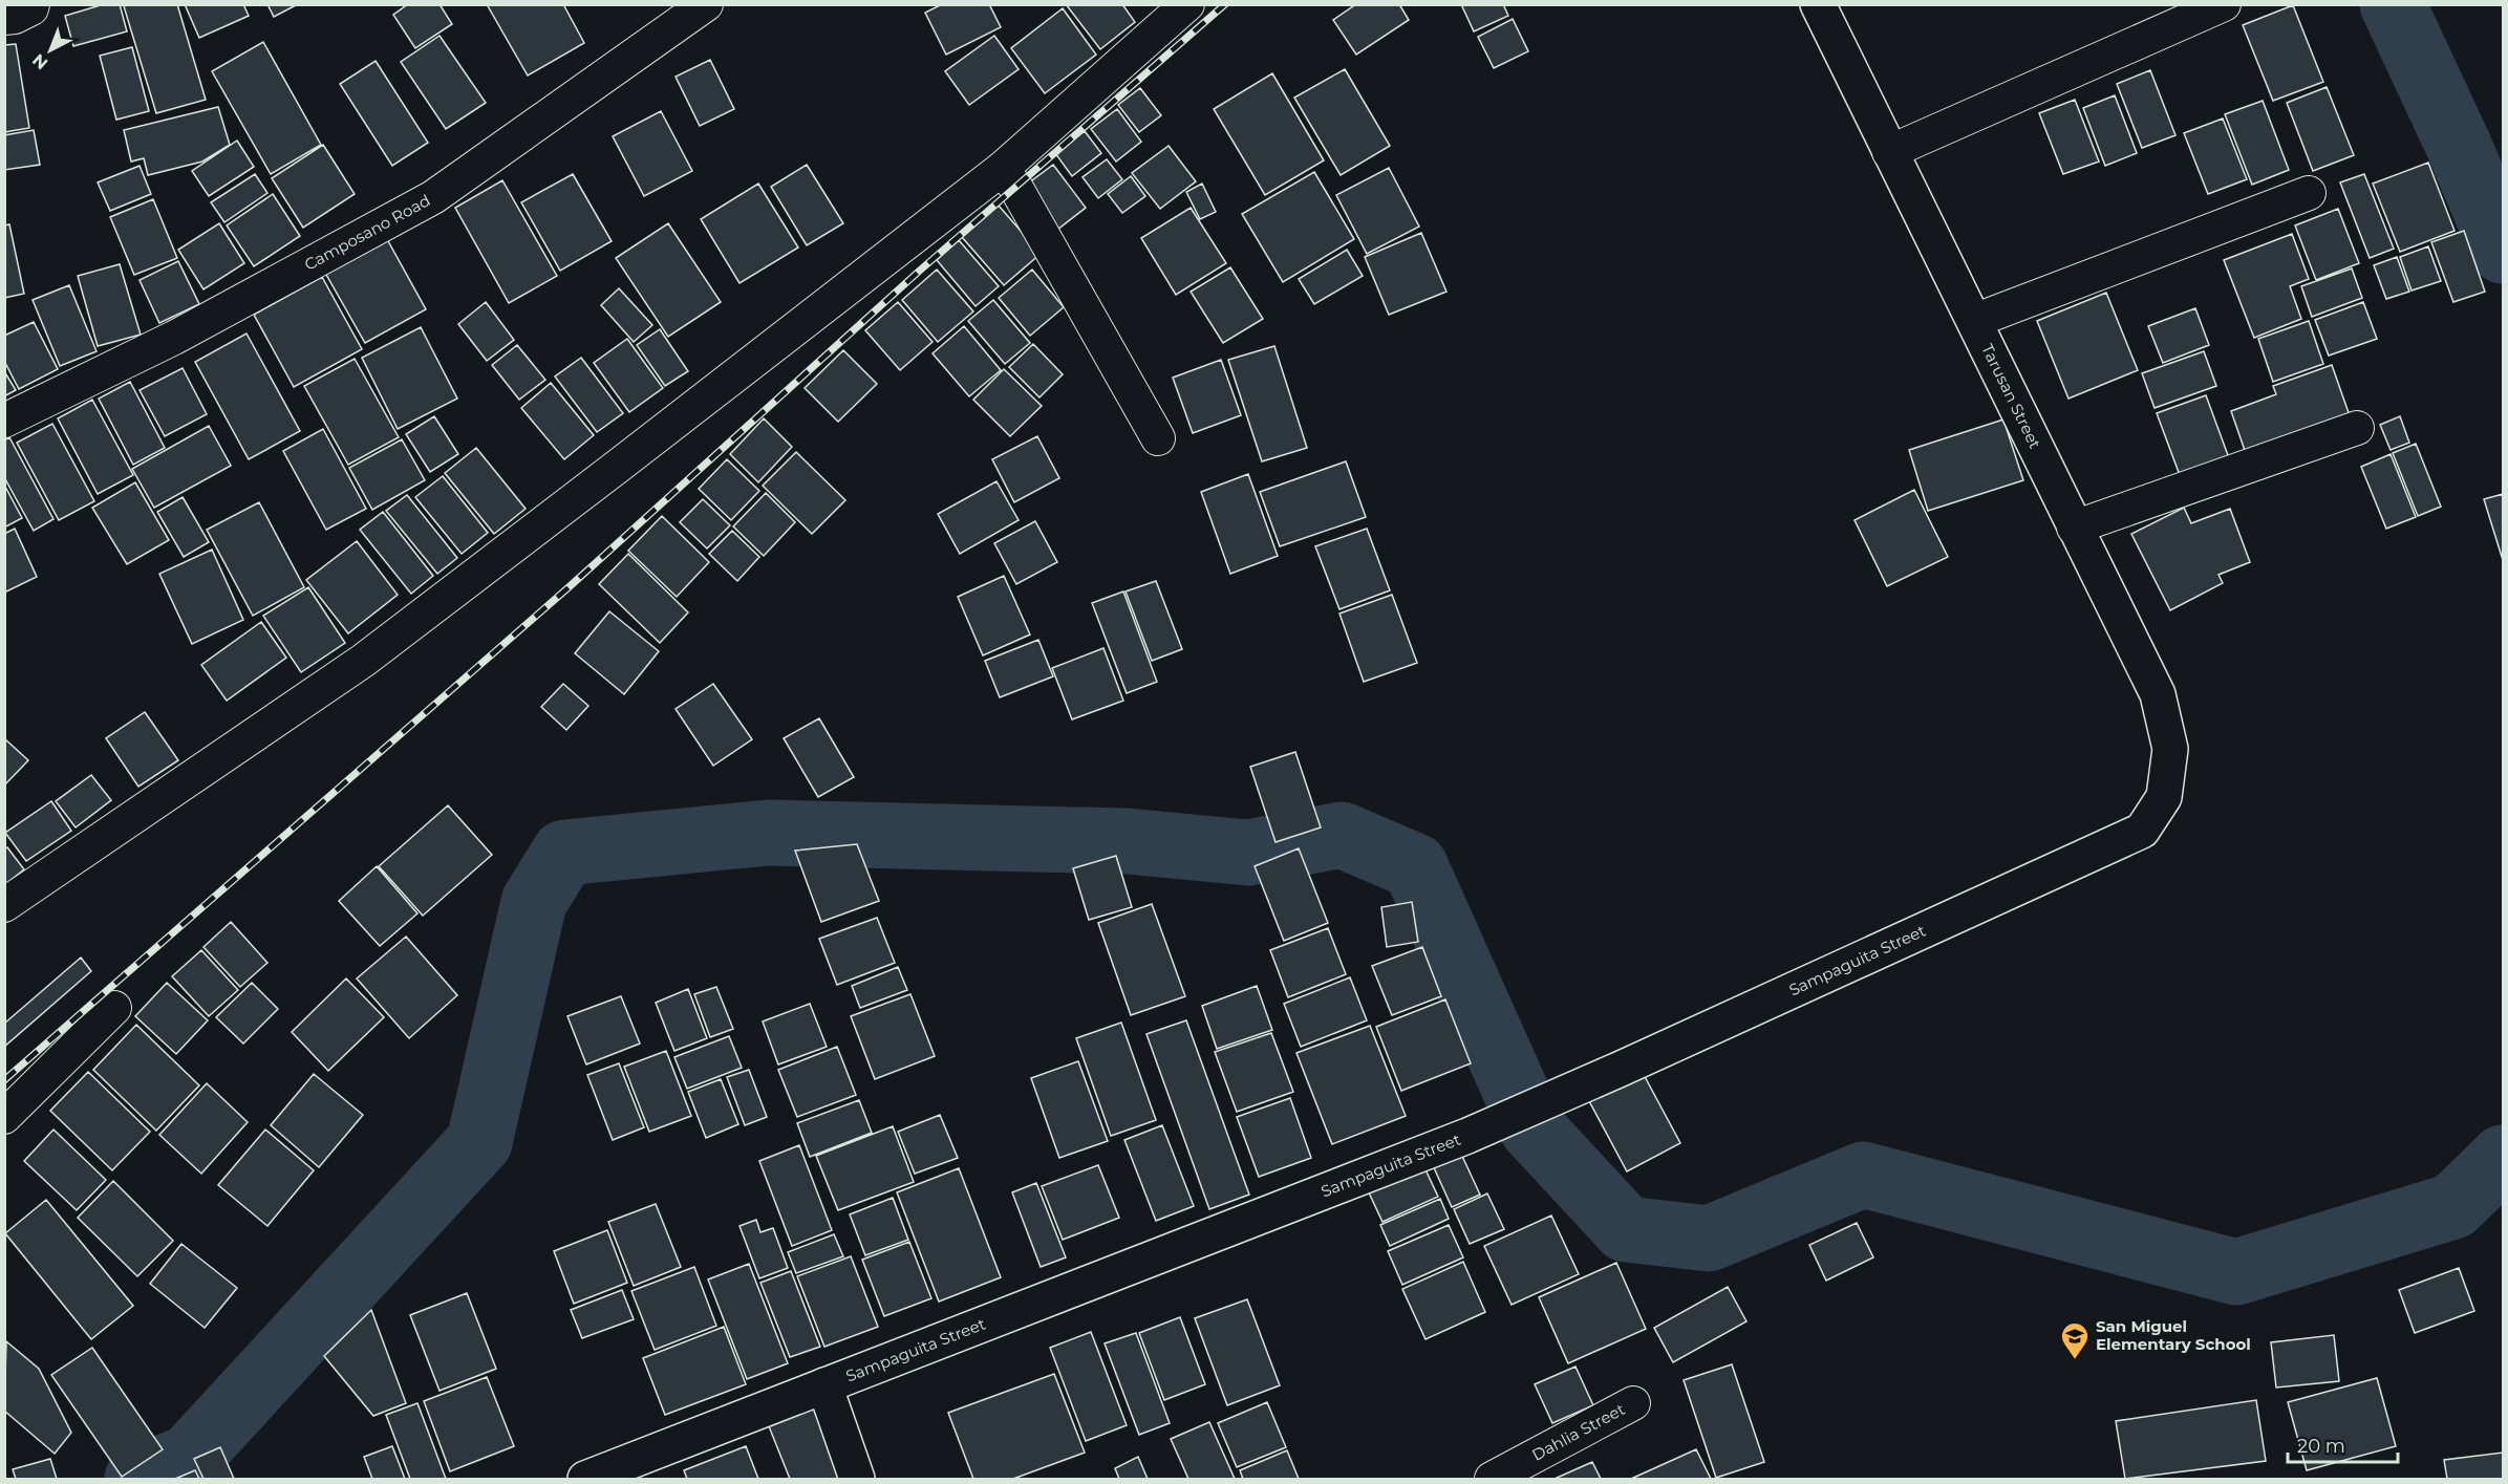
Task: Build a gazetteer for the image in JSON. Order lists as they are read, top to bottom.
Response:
{
  "streets": {
    "street": [
      "Camposano Road",
      "Tarusan Street",
      "Sampaguita Street",
      "Dahlia Street"
    ]
  },
  "crossings": [
    ["Tarusan Street", "Sampaguita Street"]
  ],
  "places": {
    "school or university": ["San Miguel Elementary School"]
  },
  "scale_bar": "20 m",
  "north": "bottom left"
}
